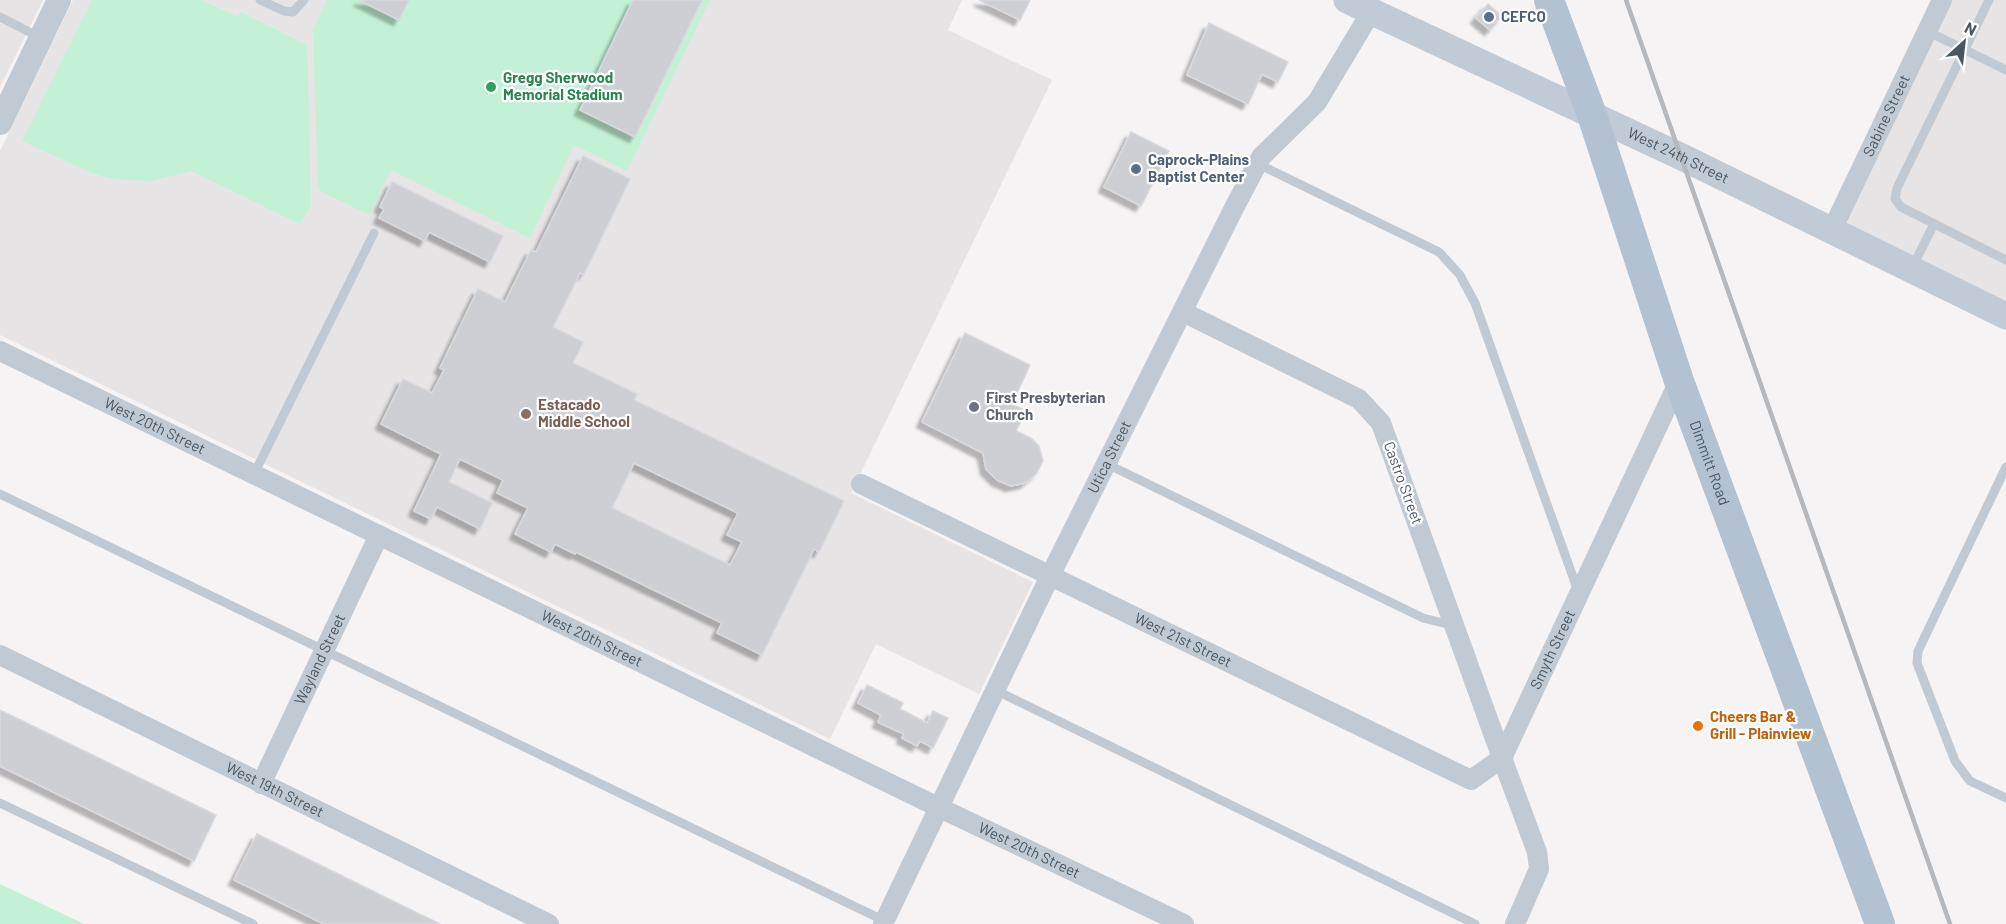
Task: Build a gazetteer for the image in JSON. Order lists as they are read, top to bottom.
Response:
{
  "streets": {
    "main road": ["West 24th Street", "Dimmitt Road"],
    "street": [
      "Sabine Street",
      "West 20th Street",
      "Utica Street",
      "Castro Street",
      "West 21st Street",
      "Smyth Street",
      "Wayland Street",
      "West 19th Street"
    ]
  },
  "crossings": [
    ["Sabine Street", "West 24th Street"],
    ["West 24th Street", "Utica Street"],
    ["West 24th Street", "Dimmitt Road"],
    ["West 20th Street", "Utica Street"],
    ["West 20th Street", "Wayland Street"],
    ["Utica Street", "Castro Street"],
    ["Utica Street", "West 21st Street"],
    ["Dimmitt Road", "Smyth Street"],
    ["Castro Street", "West 21st Street"],
    ["Castro Street", "Smyth Street"],
    ["West 21st Street", "Smyth Street"],
    ["Wayland Street", "West 19th Street"]
  ],
  "places": [
    "CEFCO",
    "Gregg Sherwood Memorial Stadium",
    "Caprock-Plains Baptist Center",
    "First Presbyterian Church",
    "Estacado Middle School",
    "Cheers Bar & Grill - Plainview"
  ],
  "north": "top right"
}
